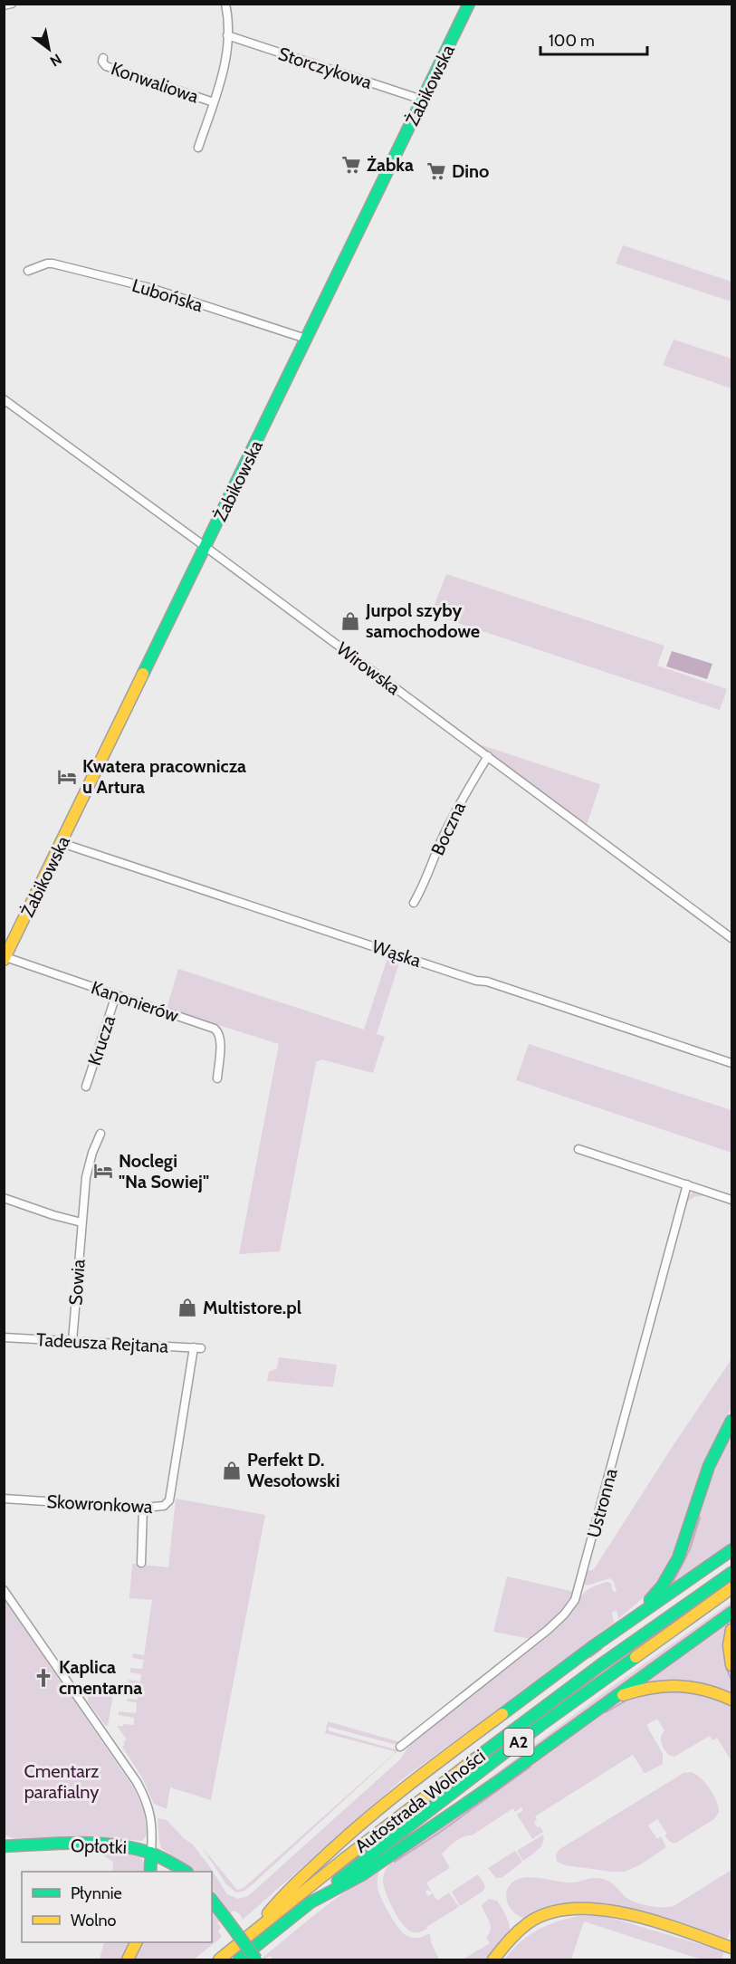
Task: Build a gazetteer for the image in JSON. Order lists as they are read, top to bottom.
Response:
{
  "streets": {
    "main road": [
      "Żabikowska",
      "A2",
      "Autostrada Wolności",
      "Opłotki"
    ],
    "street": [
      "Storczykowa",
      "Konwaliowa",
      "Lubońska",
      "Wirowska",
      "Boczna",
      "Wąska",
      "Kanonierów",
      "Krucza",
      "Sowia",
      "Tadeusza Rejtana",
      "Ustronna",
      "Skowronkowa"
    ]
  },
  "crossings": [
    ["Storczykowa", "Żabikowska"],
    ["Żabikowska", "Lubońska"],
    ["Żabikowska", "Wirowska"],
    ["Żabikowska", "Wąska"],
    ["Żabikowska", "Kanonierów"],
    ["Wirowska", "Boczna"],
    ["Kanonierów", "Krucza"],
    ["Sowia", "Tadeusza Rejtana"],
    ["Tadeusza Rejtana", "Skowronkowa"],
    ["A2", "Autostrada Wolności"]
  ],
  "parks": ["Cmentarz parafialny"],
  "places": {
    "supermarket": ["Żabka", "Dino"],
    "shop": ["Jurpol szyby samochodowe", "Multistore.pl", "Perfekt D. Wesołowski"],
    "hotel": ["Kwatera pracownicza u Artura", "Noclegi \"Na Sowiej\""],
    "church": ["Kaplica cmentarna"]
  },
  "legend": ["Płynnie", "Wolno"],
  "scale_bar": "100 m",
  "north": "bottom right"
}
